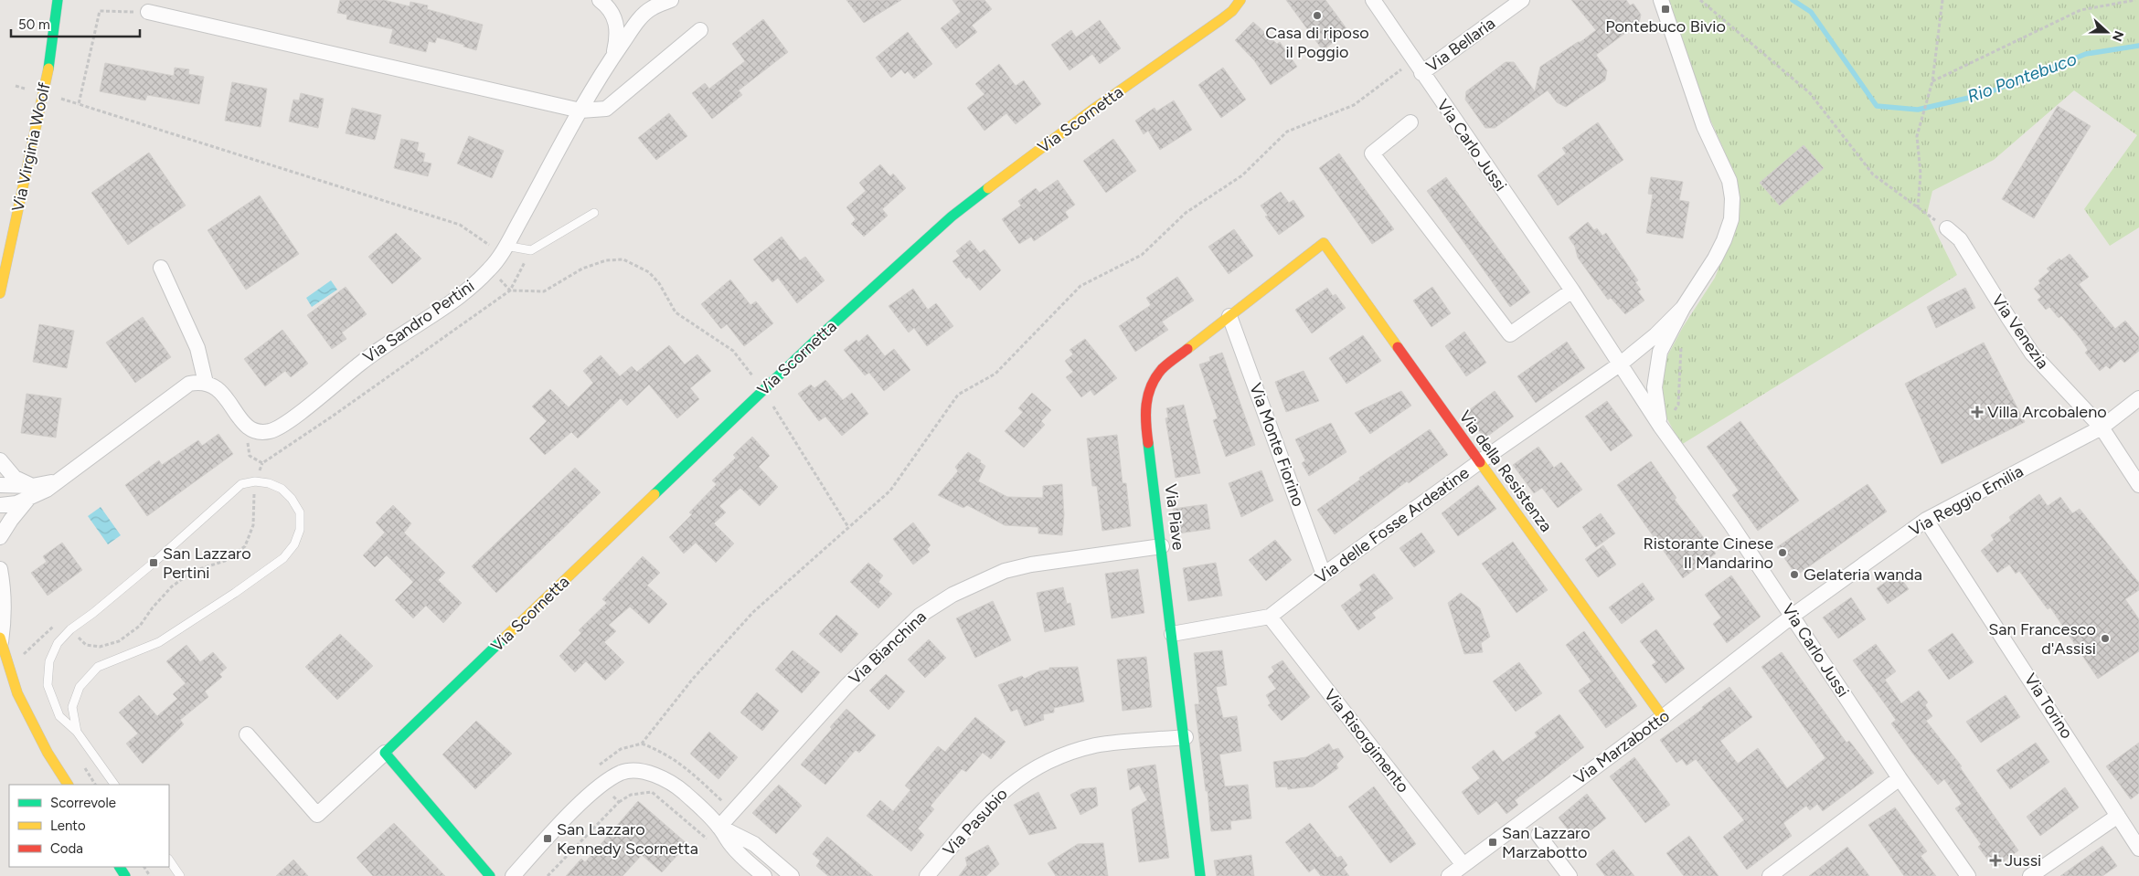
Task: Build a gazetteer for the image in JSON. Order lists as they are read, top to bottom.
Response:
{
  "streets": {
    "street": [
      "Via Bellaria",
      "Via Scornetta",
      "Via Carlo Jussi",
      "Via Virginia Woolf",
      "Via Sandro Pertini",
      "Via Venezia",
      "Via Monte Fiorino",
      "Via della Resistenza",
      "Via Reggio Emilia",
      "Via Piave",
      "Via delle Fosse Ardeatine",
      "Via Bianchina",
      "Via Torino",
      "Via Risorgimento",
      "Via Marzabotto",
      "Via Pasubio"
    ]
  },
  "crossings": [
    ["Via Bellaria", "Via Carlo Jussi"],
    ["Via Carlo Jussi", "Via Reggio Emilia"],
    ["Via Carlo Jussi", "Via delle Fosse Ardeatine"],
    ["Via Carlo Jussi", "Via Marzabotto"],
    ["Via Venezia", "Via Reggio Emilia"],
    ["Via Monte Fiorino", "Via Piave"],
    ["Via Monte Fiorino", "Via delle Fosse Ardeatine"],
    ["Via della Resistenza", "Via Piave"],
    ["Via della Resistenza", "Via delle Fosse Ardeatine"],
    ["Via della Resistenza", "Via Marzabotto"],
    ["Via Reggio Emilia", "Via Torino"],
    ["Via Reggio Emilia", "Via Marzabotto"],
    ["Via Piave", "Via delle Fosse Ardeatine"],
    ["Via Piave", "Via Bianchina"],
    ["Via Piave", "Via Pasubio"],
    ["Via delle Fosse Ardeatine", "Via Risorgimento"],
    ["Via Risorgimento", "Via Marzabotto"]
  ],
  "water": ["Rio Pontebuco"],
  "places": {
    "transit": [
      "Pontebuco Bivio",
      "San Lazzaro Pertini",
      "San Lazzaro Kennedy Scornetta",
      "San Lazzaro Marzabotto"
    ],
    "other": [
      "Casa di riposo il Poggio",
      "Ristorante Cinese Il Mandarino",
      "Gelateria wanda",
      "San Francesco d'Assisi"
    ],
    "health": ["Villa Arcobaleno", "Jussi"]
  },
  "legend": ["Scorrevole", "Lento", "Coda"],
  "scale_bar": "50 m",
  "north": "right"
}
